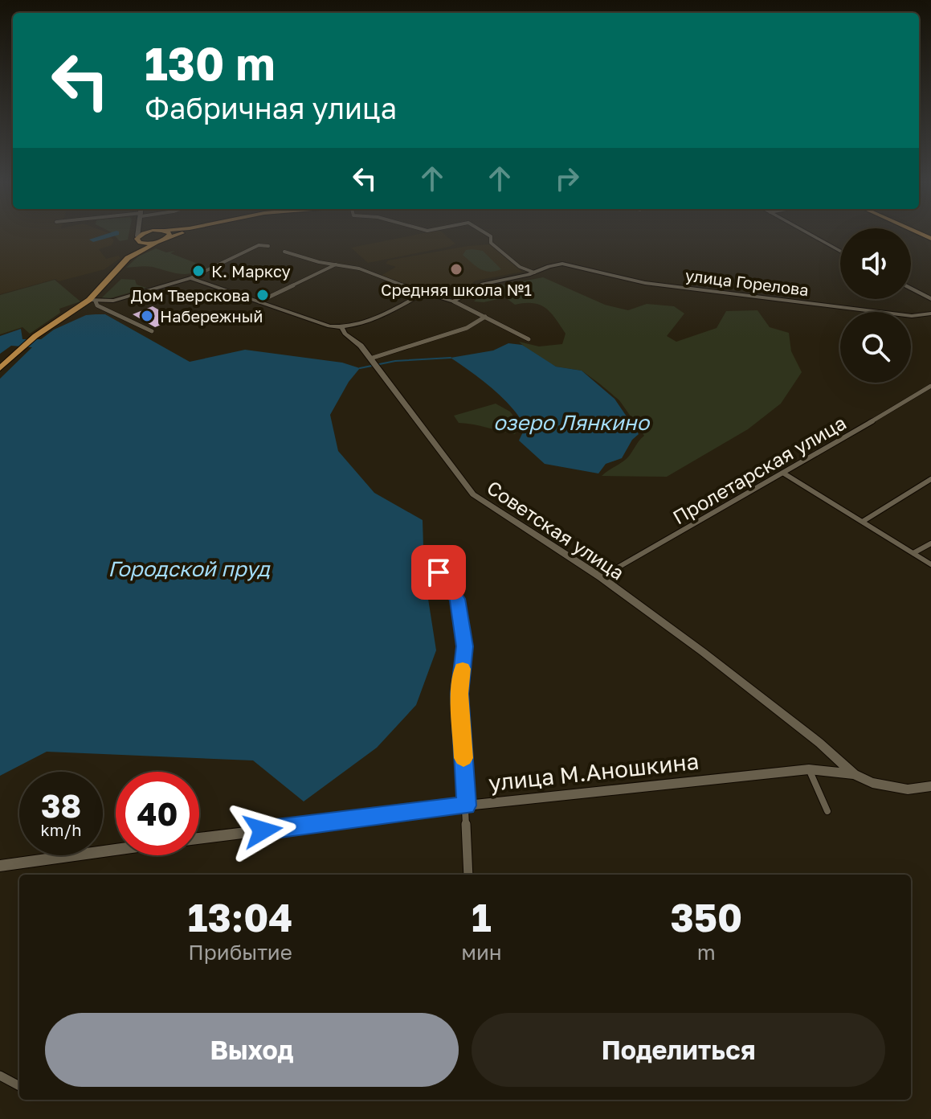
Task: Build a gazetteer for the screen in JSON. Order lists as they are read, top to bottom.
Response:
{
  "streets": {
    "street": [
      "улица Горелова",
      "Пролетарская улица",
      "Советская улица",
      "улица М.Аношкина"
    ]
  },
  "crossings": [
    ["Пролетарская улица", "Советская улица"],
    ["Советская улица", "улица М.Аношкина"]
  ],
  "water": ["озеро Лянкино", "Городской пруд"],
  "places": [
    "Средняя школа №1",
    "К. Марксу",
    "Дом Тверскова",
    "Набережный"
  ],
  "page": {
    "turn": ["130 m", "Фабричная улица"],
    "speed": "38 km/h",
    "limit": "40",
    "eta": [
      "13:04",
      "Прибытие",
      "1",
      "мин",
      "350",
      "m"
    ],
    "buttons": ["Выход", "Поделиться"]
  }
}
